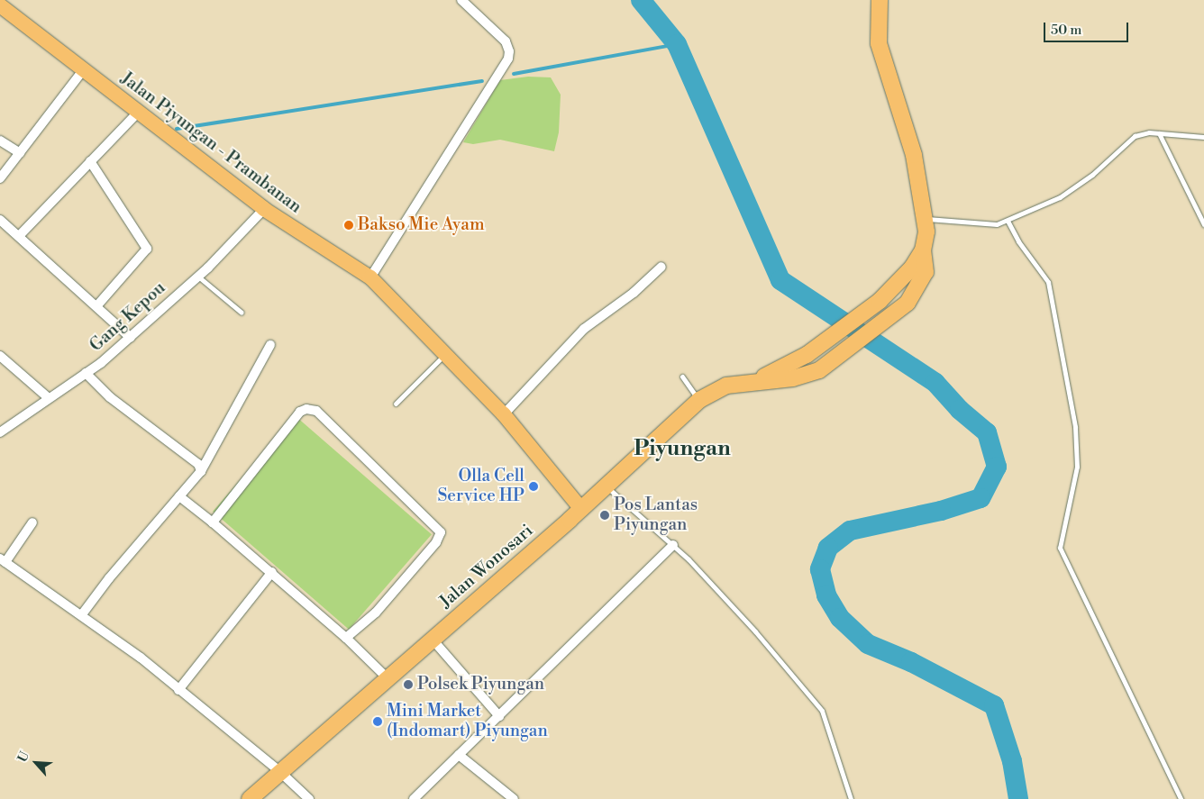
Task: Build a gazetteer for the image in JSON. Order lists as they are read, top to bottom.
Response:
{
  "streets": {
    "highway": ["Jalan Wonosari"],
    "main road": ["Jalan Piyungan - Prambanan"],
    "street": ["Gang Kepou"]
  },
  "crossings": [
    ["Jalan Piyungan - Prambanan", "Gang Kepou"],
    ["Jalan Piyungan - Prambanan", "Jalan Wonosari"]
  ],
  "districts": ["Piyungan"],
  "places": [
    "Bakso Mie Ayam",
    "Olla Cell Service HP",
    "Pos Lantas Piyungan",
    "Polsek Piyungan",
    "Mini Market (Indomart) Piyungan"
  ],
  "scale_bar": "50 m",
  "north": "top left"
}
